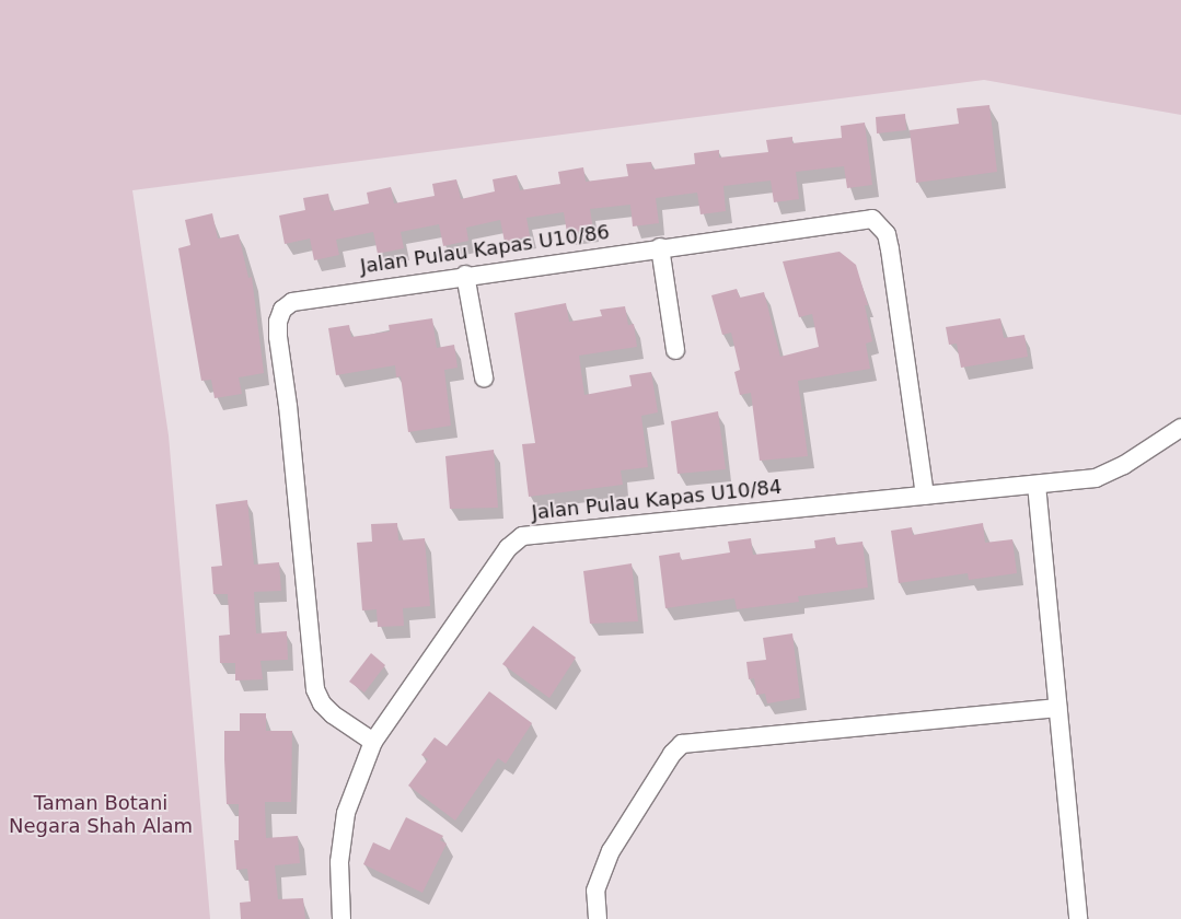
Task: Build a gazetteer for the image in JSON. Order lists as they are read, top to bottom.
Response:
{
  "streets": {
    "street": ["Jalan Pulau Kapas U10/86", "Jalan Pulau Kapas U10/84"]
  },
  "crossings": [
    ["Jalan Pulau Kapas U10/86", "Jalan Pulau Kapas U10/84"]
  ],
  "parks": ["Taman Botani Negara Shah Alam"]
}
